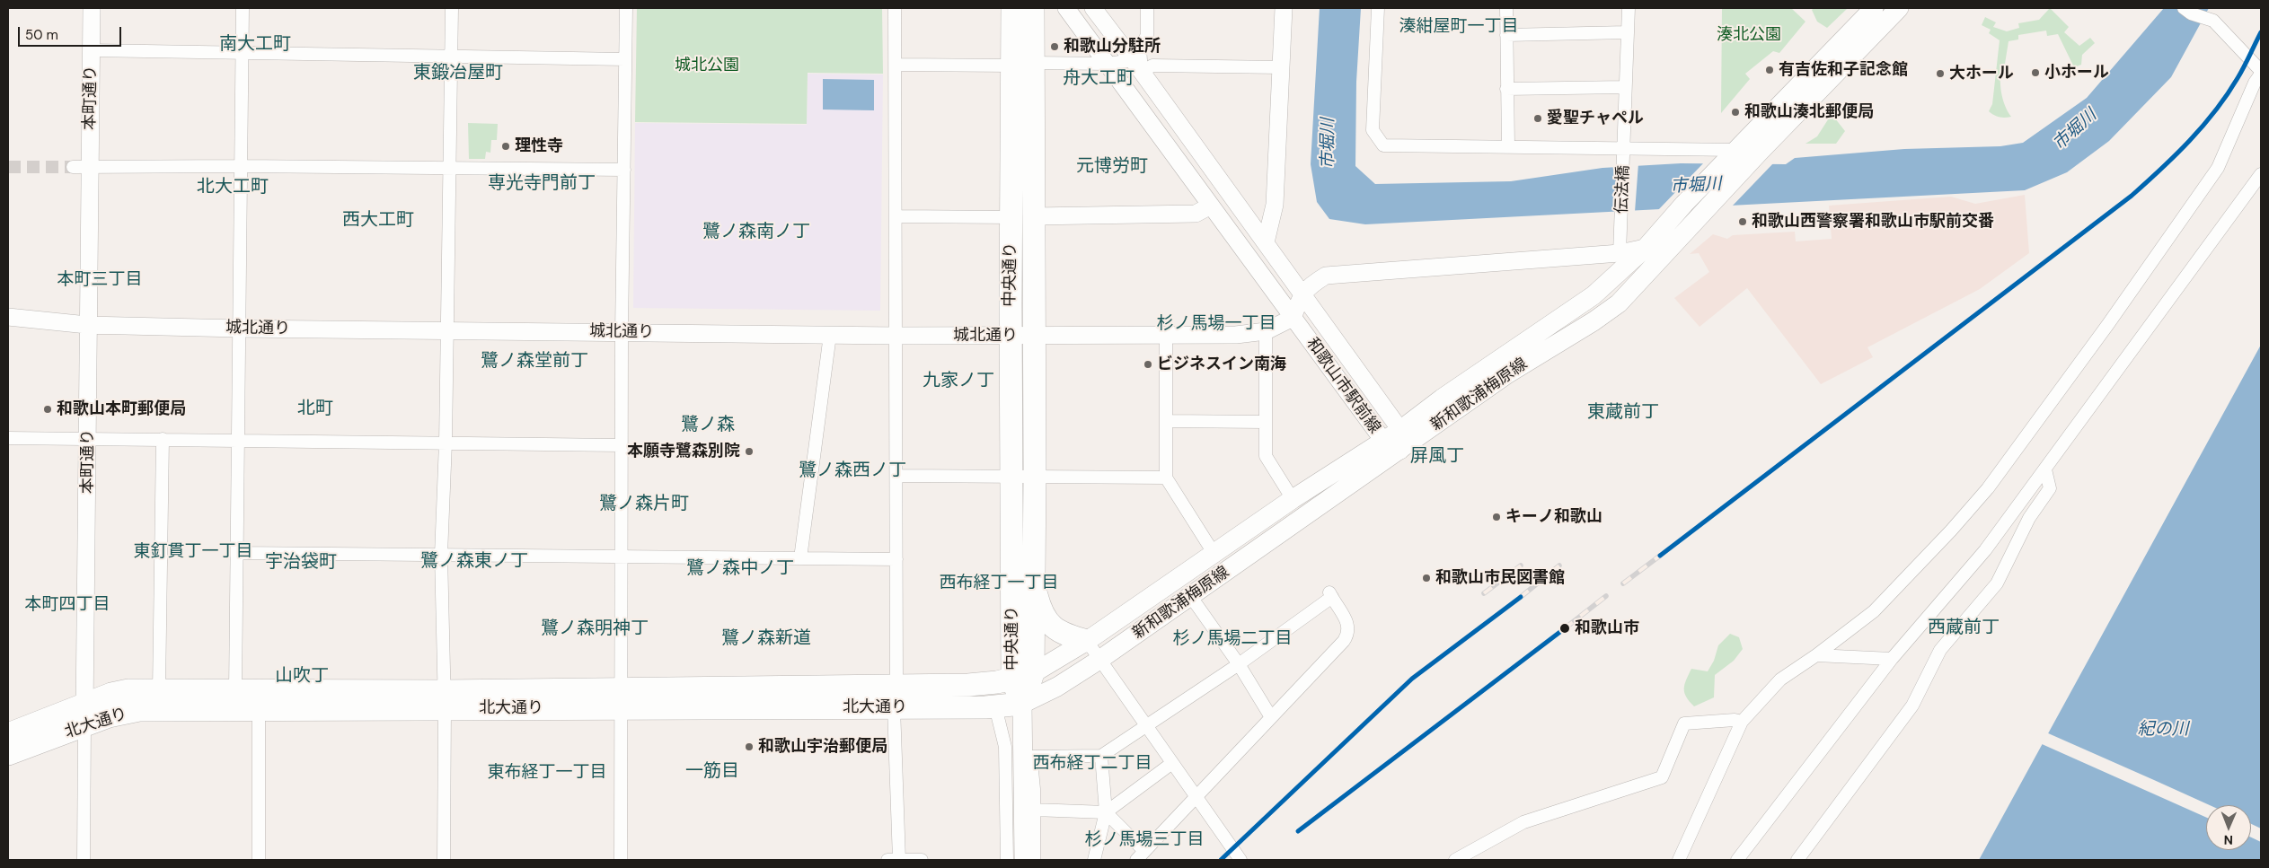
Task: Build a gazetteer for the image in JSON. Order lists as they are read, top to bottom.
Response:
{
  "streets": {
    "highway": ["中央通り", "北大通り"],
    "main road": ["新和歌浦梅原線"],
    "street": [
      "本町通り",
      "伝法橋",
      "城北通り",
      "和歌山市駅前線"
    ]
  },
  "crossings": [
    ["本町通り", "城北通り"],
    ["本町通り", "北大通り"],
    ["伝法橋", "新和歌浦梅原線"],
    ["中央通り", "城北通り"],
    ["中央通り", "新和歌浦梅原線"],
    ["中央通り", "北大通り"],
    ["城北通り", "和歌山市駅前線"],
    ["和歌山市駅前線", "新和歌浦梅原線"],
    ["新和歌浦梅原線", "北大通り"]
  ],
  "districts": [
    "湊紺屋町一丁目",
    "南大工町",
    "東鍛冶屋町",
    "舟大工町",
    "元博労町",
    "専光寺門前丁",
    "北大工町",
    "西大工町",
    "鷺ノ森南ノ丁",
    "本町三丁目",
    "杉ノ馬場一丁目",
    "鷺ノ森堂前丁",
    "九家ノ丁",
    "北町",
    "東蔵前丁",
    "鷺ノ森",
    "屏風丁",
    "鷺ノ森西ノ丁",
    "鷺ノ森片町",
    "東釘貫丁一丁目",
    "鷺ノ森東ノ丁",
    "宇治袋町",
    "鷺ノ森中ノ丁",
    "西布経丁一丁目",
    "本町四丁目",
    "西蔵前丁",
    "鷺ノ森明神丁",
    "鷺ノ森新道",
    "杉ノ馬場二丁目",
    "山吹丁",
    "西布経丁二丁目",
    "一筋目",
    "東布経丁一丁目",
    "杉ノ馬場三丁目"
  ],
  "water": ["市堀川", "紀の川"],
  "parks": ["湊北公園", "城北公園"],
  "places": [
    "和歌山分駐所",
    "有吉佐和子記念館",
    "小ホール",
    "大ホール",
    "和歌山湊北郵便局",
    "愛聖チャペル",
    "理性寺",
    "和歌山西警察署和歌山市駅前交番",
    "ビジネスイン南海",
    "和歌山本町郵便局",
    "本願寺鷺森別院",
    "キーノ和歌山",
    "和歌山市民図書館",
    "和歌山市",
    "和歌山宇治郵便局"
  ],
  "scale_bar": "50 m",
  "north": "bottom"
}
